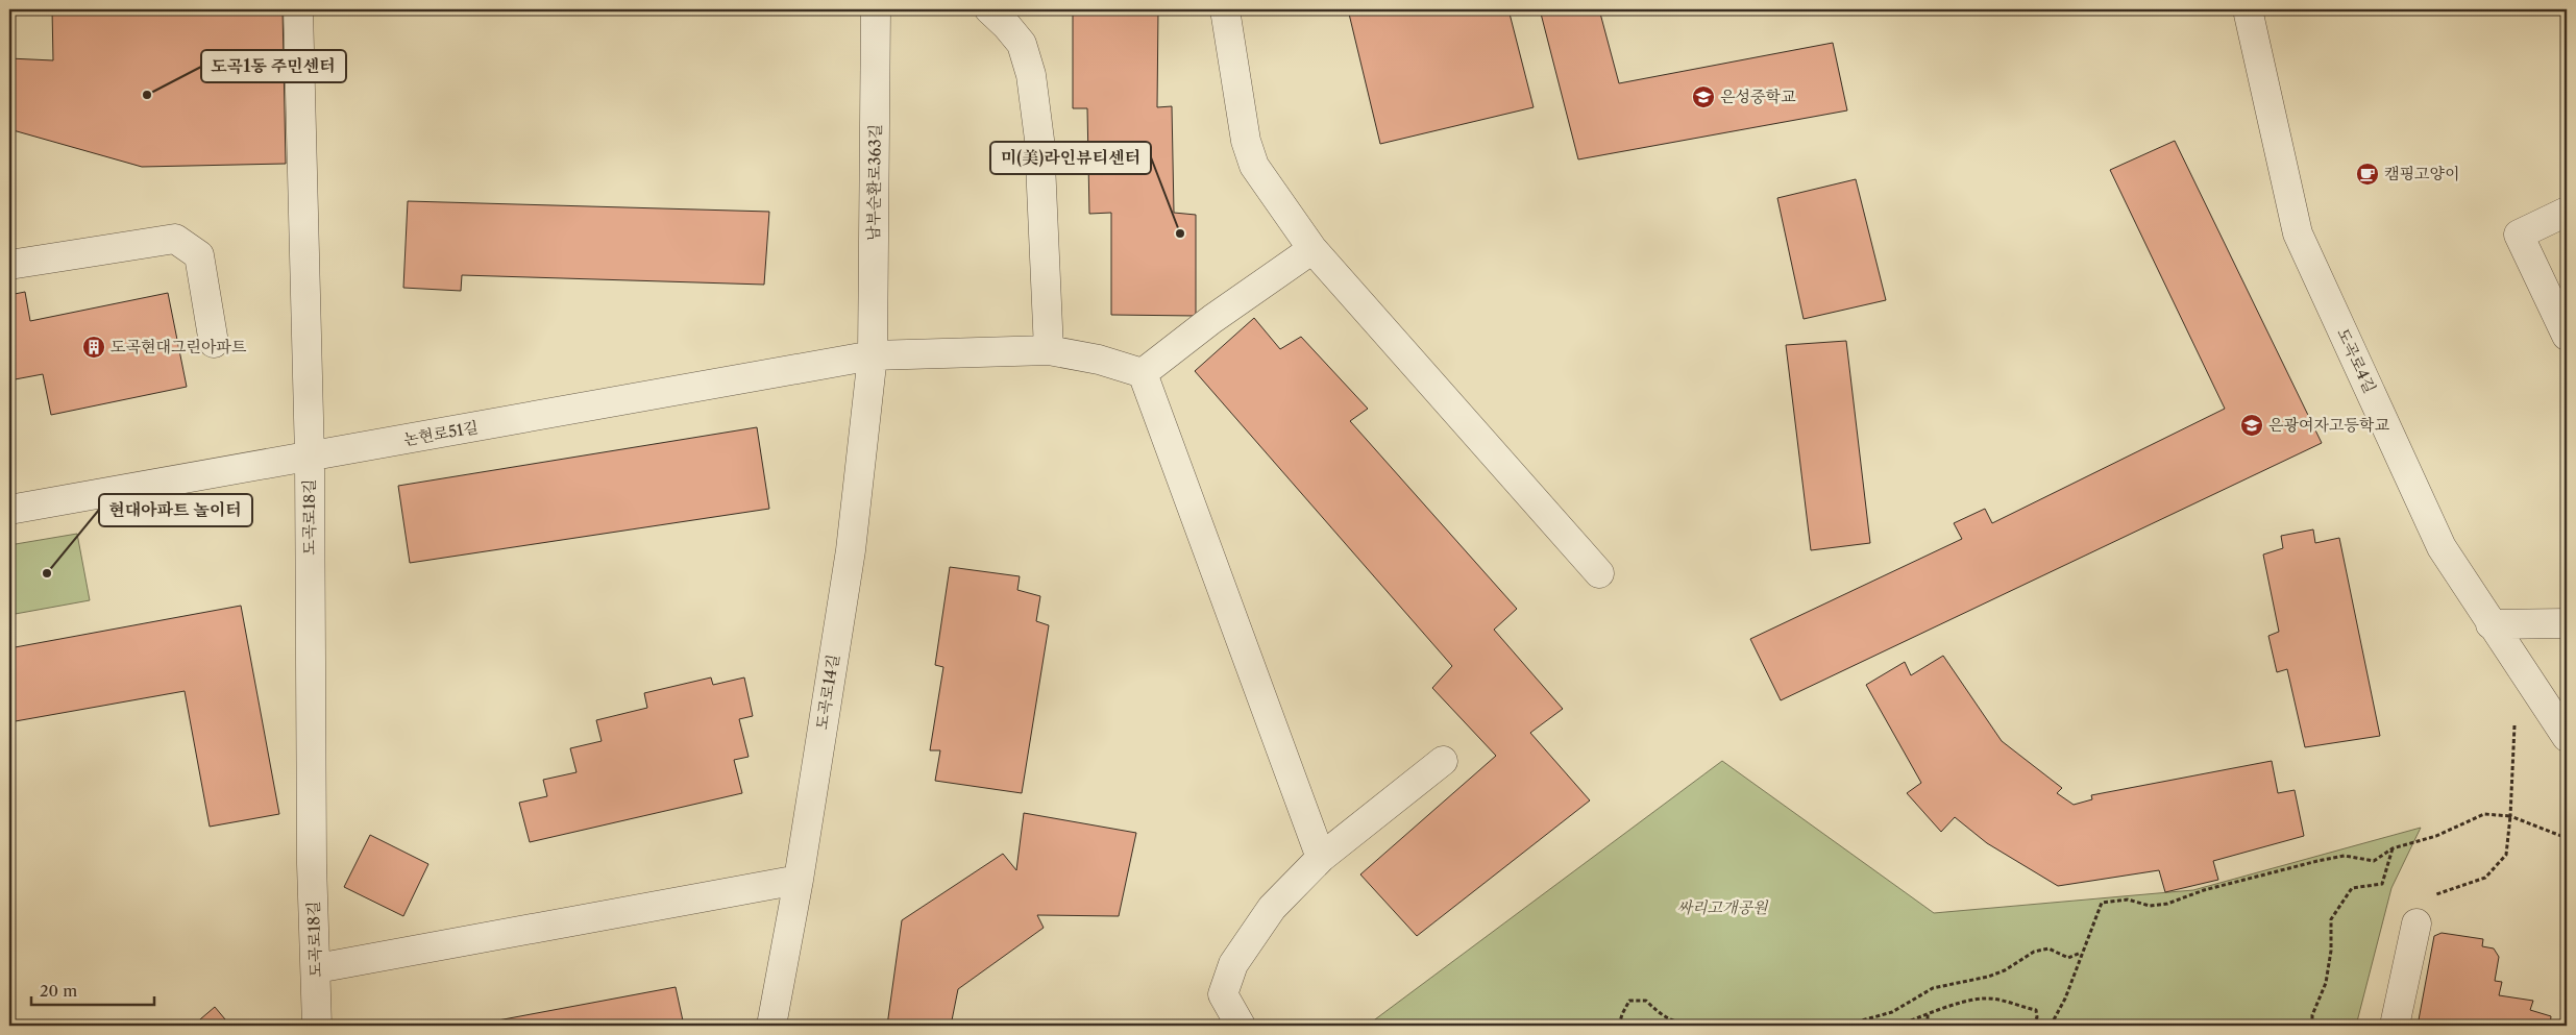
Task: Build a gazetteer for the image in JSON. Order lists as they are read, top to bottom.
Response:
{
  "streets": {
    "street": [
      "남부순환로363길",
      "도곡로4길",
      "논현로51길",
      "도곡로18길",
      "도곡로14길"
    ]
  },
  "crossings": [
    ["남부순환로363길", "논현로51길"],
    ["남부순환로363길", "도곡로14길"],
    ["논현로51길", "도곡로18길"],
    ["논현로51길", "도곡로14길"]
  ],
  "parks": ["싸리고개공원"],
  "places": {
    "other": ["도곡1동 주민센터", "미(美)라인뷰티센터", "현대아파트 놀이터"],
    "school or university": ["은성중학교", "은광여자고등학교"],
    "cafe": ["캠핑고양이"],
    "building": ["도곡현대그린아파트"]
  },
  "scale_bar": "20 m"
}
